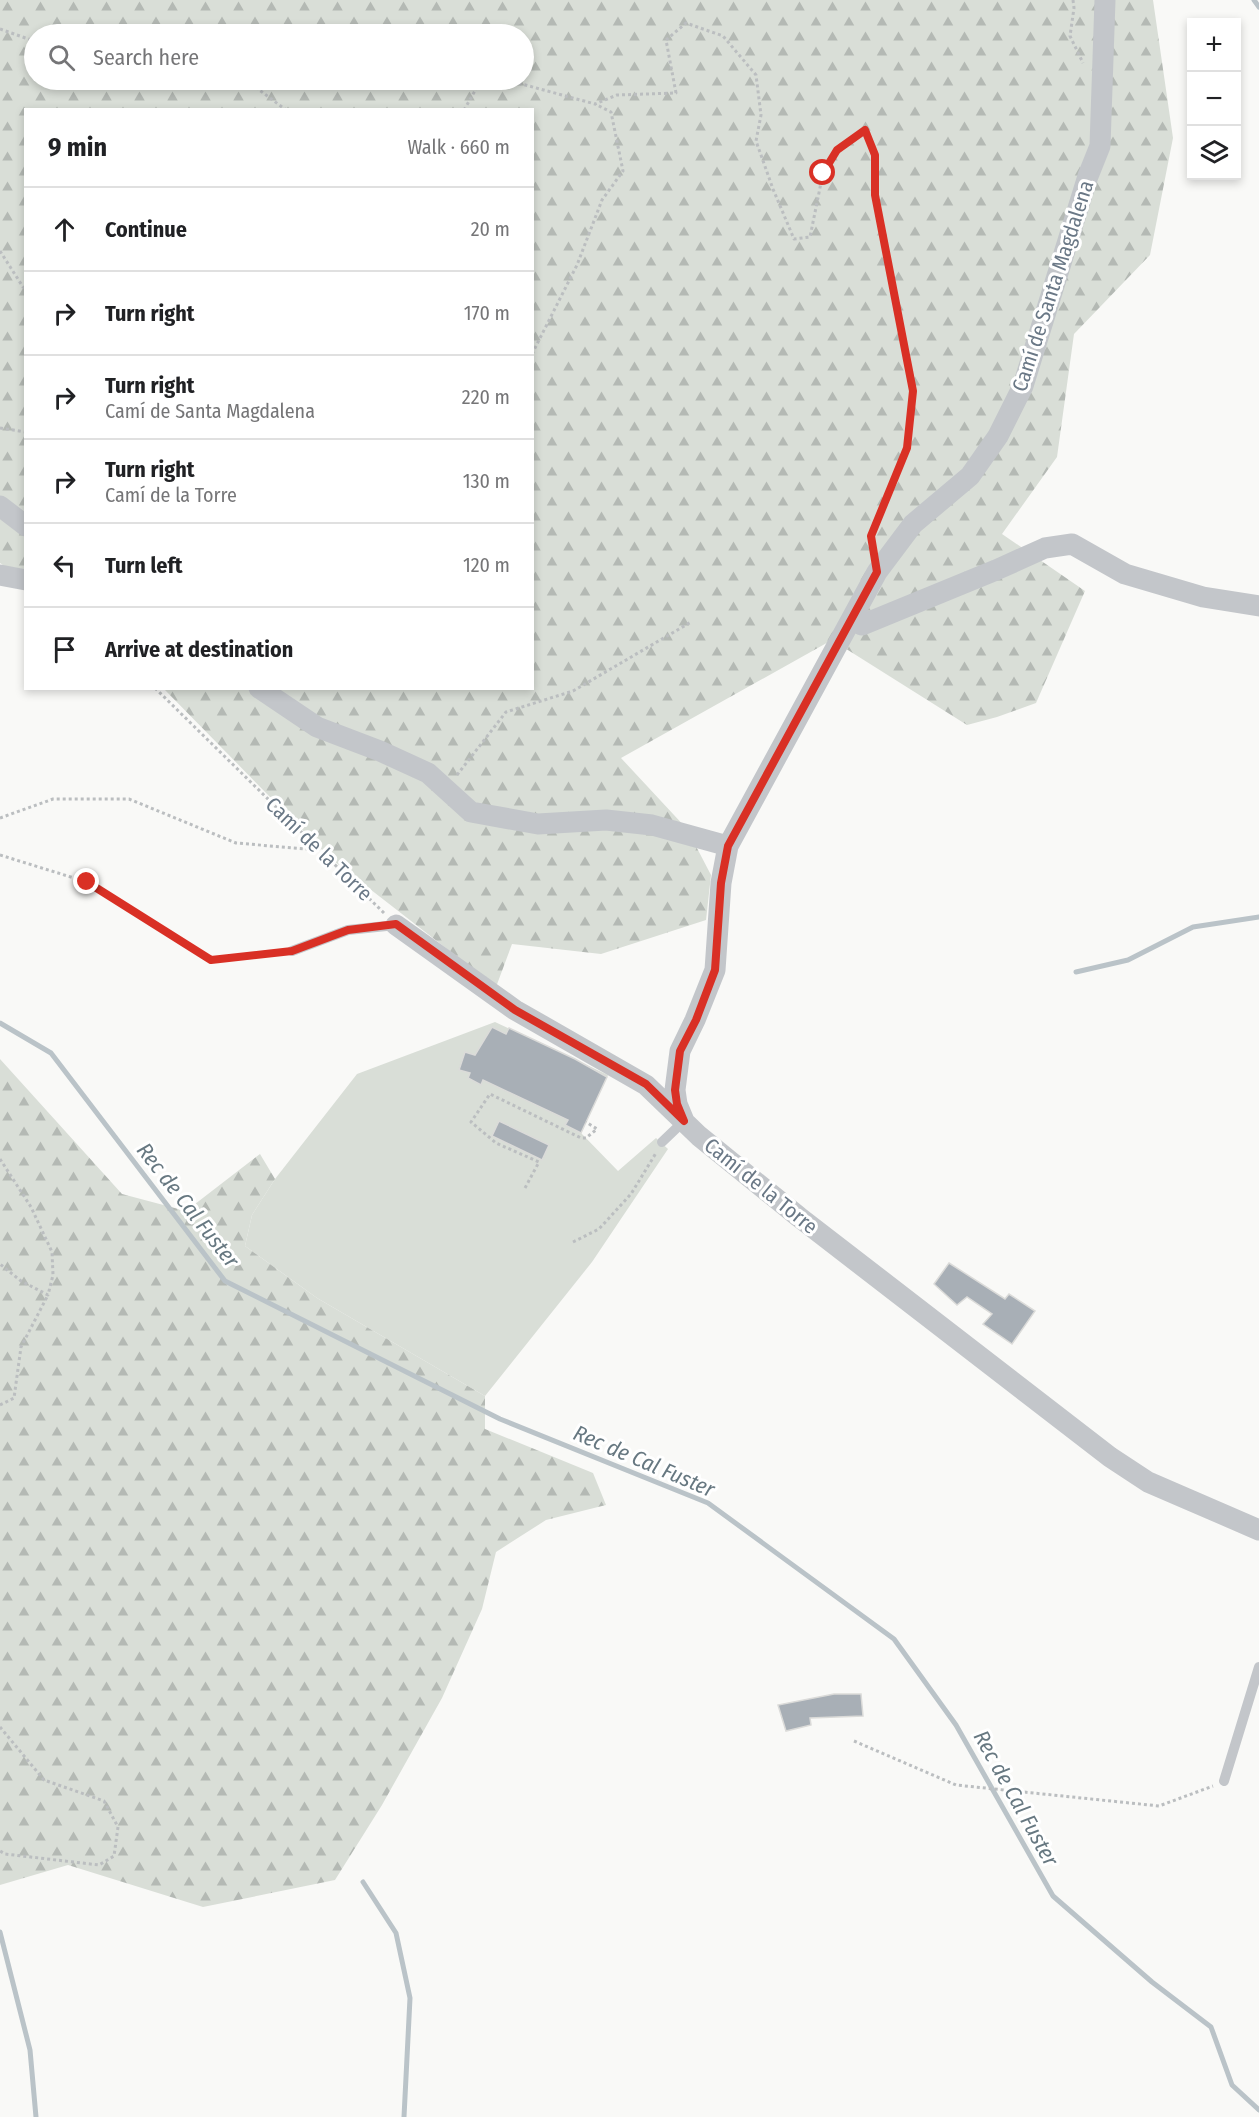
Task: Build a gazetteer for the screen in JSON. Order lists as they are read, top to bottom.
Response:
{
  "streets": {
    "street": ["Camí de Santa Magdalena", "Camí de la Torre"]
  },
  "crossings": [
    ["Camí de Santa Magdalena", "Camí de la Torre"]
  ],
  "water": ["Rec de Cal Fuster"],
  "page": {
    "map_buttons": ["+", "−"],
    "search": "Search here",
    "heading": ["9 min", "Walk · 660 m"],
    "list": [
      ["Continue", "20 m"],
      ["Turn right", "170 m"],
      ["Turn right", "Camí de Santa Magdalena", "220 m"],
      ["Turn right", "Camí de la Torre", "130 m"],
      ["Turn left", "120 m"],
      "Arrive at destination"
    ]
  }
}
